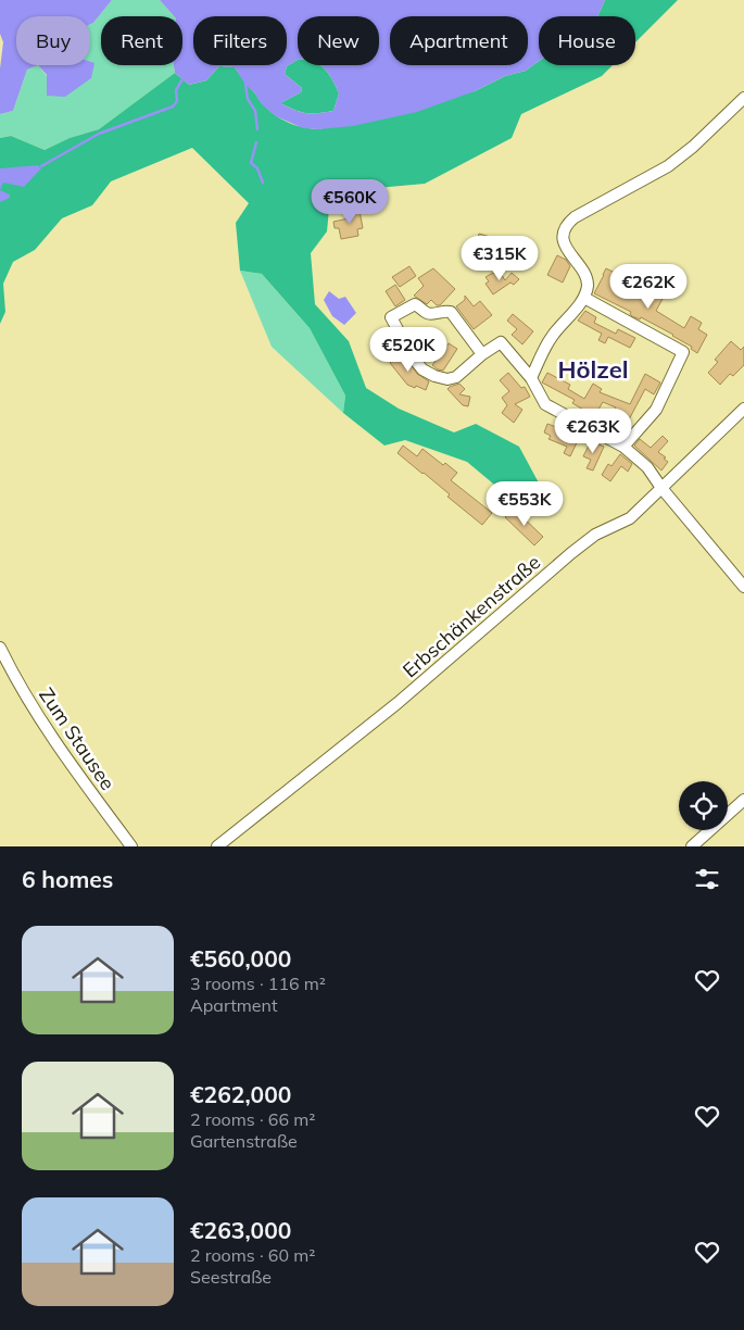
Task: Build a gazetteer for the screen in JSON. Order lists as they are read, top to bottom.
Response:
{
  "streets": {
    "street": ["Erbschänkenstraße", "Zum Stausee"]
  },
  "districts": ["Hölzel"],
  "page": {
    "chip": [
      "Buy",
      "Rent",
      "Filters",
      "New",
      "Apartment",
      "House"
    ],
    "price": [
      "€560K",
      "€315K",
      "€262K",
      "€520K",
      "€263K",
      "€553K"
    ],
    "heading": "6 homes",
    "list": [
      {
        "name": "€560,000",
        "note": "3 rooms · 116 m² · Apartment"
      },
      {
        "name": "€262,000",
        "note": "2 rooms · 66 m² · Gartenstraße"
      },
      {
        "name": "€263,000",
        "note": "2 rooms · 60 m² · Seestraße"
      }
    ]
  }
}
